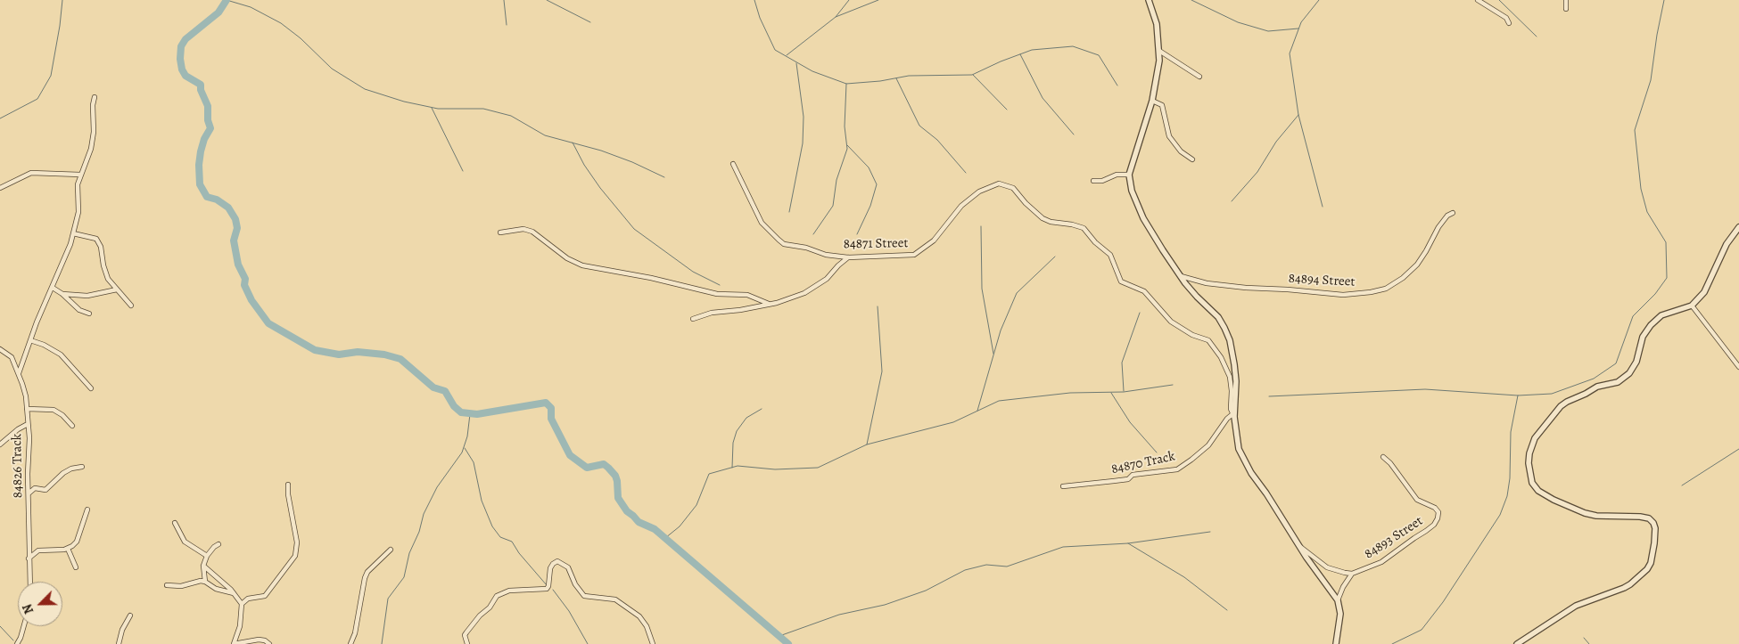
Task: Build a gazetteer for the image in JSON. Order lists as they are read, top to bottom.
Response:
{
  "streets": {
    "street": [
      "84871 Street",
      "84894 Street",
      "84870 Track",
      "84826 Track",
      "84893 Street"
    ]
  },
  "crossings": [
    ["84871 Street", "84870 Track"]
  ],
  "north": "bottom left"
}
